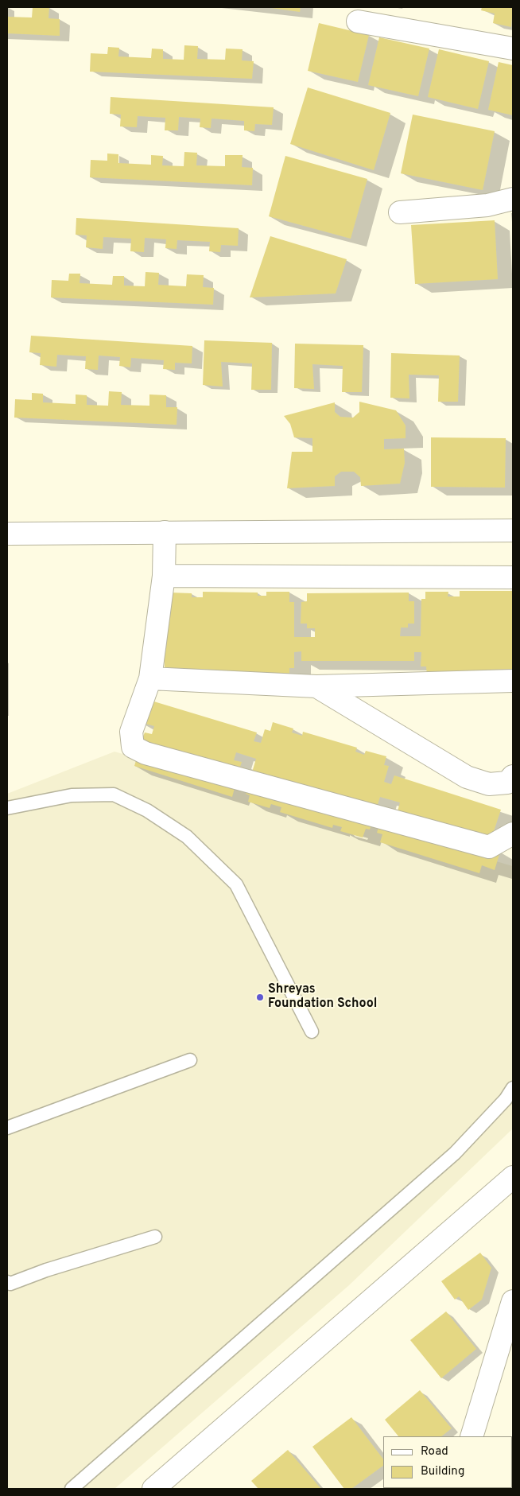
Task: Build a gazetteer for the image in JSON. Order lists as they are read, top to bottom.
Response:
{
  "places": ["Shreyas Foundation School"],
  "legend": ["Road", "Building"]
}
